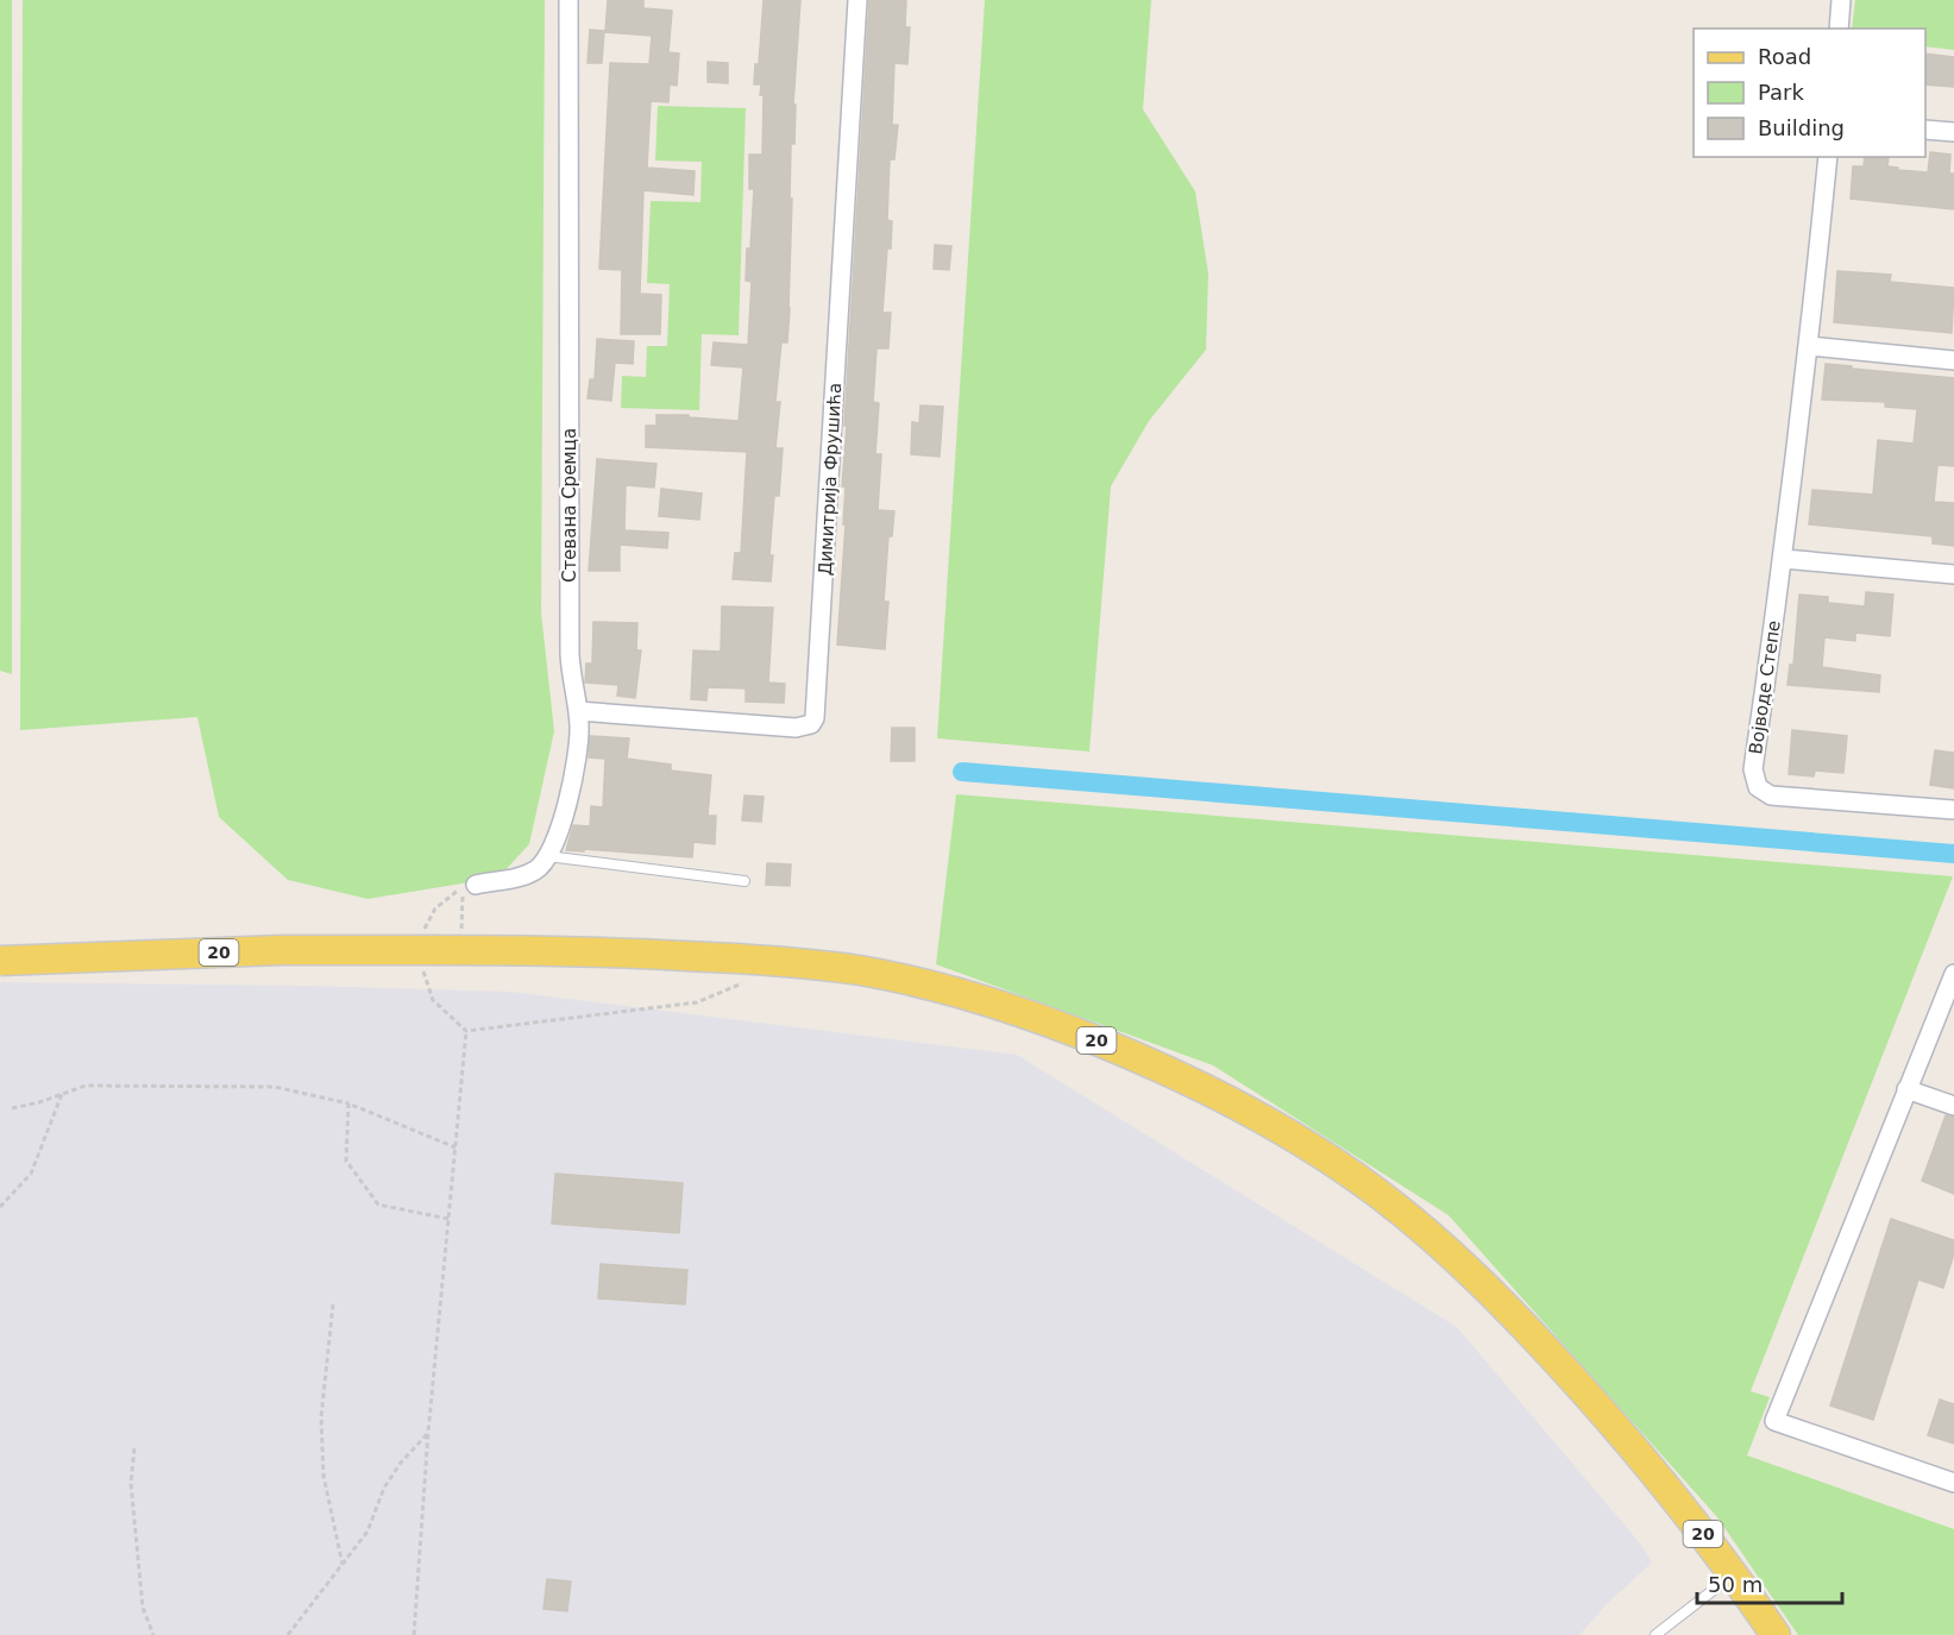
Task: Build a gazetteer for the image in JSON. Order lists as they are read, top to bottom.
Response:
{
  "streets": {
    "main road": ["20"],
    "street": ["Димитрија Фрушића", "Стевана Сремца", "Војводе Степе"]
  },
  "crossings": [
    ["Димитрија Фрушића", "Стевана Сремца"]
  ],
  "legend": ["Road", "Park", "Building"],
  "scale_bar": "50 m"
}
